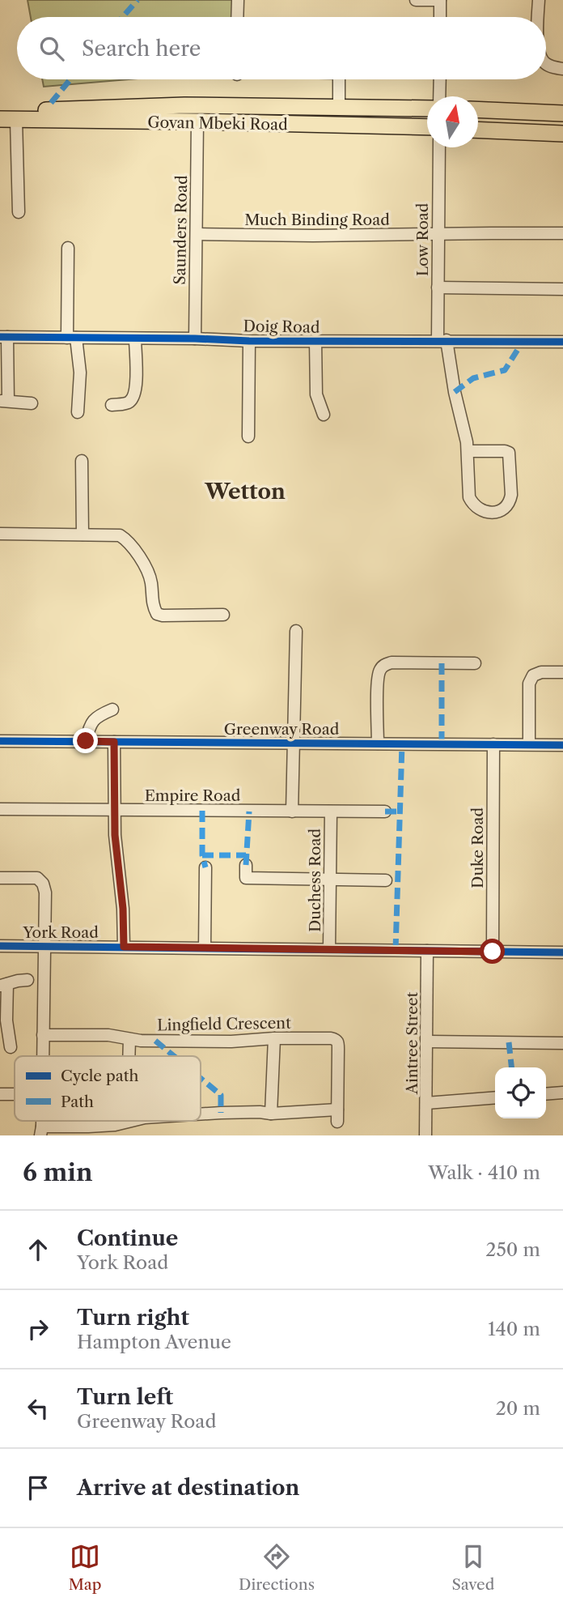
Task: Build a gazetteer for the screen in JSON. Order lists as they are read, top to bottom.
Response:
{
  "streets": {
    "main road": ["Govan Mbeki Road"],
    "street": [
      "Much Binding Road",
      "Saunders Road",
      "Low Road",
      "Doig Road",
      "Greenway Road",
      "Empire Road",
      "Duke Road",
      "Duchess Road",
      "York Road",
      "Lingfield Crescent",
      "Aintree Street"
    ]
  },
  "crossings": [
    ["Govan Mbeki Road", "Saunders Road"],
    ["Much Binding Road", "Saunders Road"],
    ["Much Binding Road", "Low Road"],
    ["Saunders Road", "Doig Road"],
    ["Low Road", "Doig Road"],
    ["Greenway Road", "Duke Road"],
    ["Empire Road", "Duchess Road"],
    ["Duke Road", "York Road"],
    ["Duchess Road", "York Road"],
    ["York Road", "Aintree Street"]
  ],
  "districts": ["Wetton"],
  "legend": ["Cycle path", "Path"],
  "north": "top",
  "page": {
    "search": "Search here",
    "heading": ["6 min", "Walk · 410 m"],
    "list": [
      ["Continue", "York Road", "250 m"],
      ["Turn right", "Hampton Avenue", "140 m"],
      ["Turn left", "Greenway Road", "20 m"],
      "Arrive at destination"
    ],
    "nav": ["Map", "Directions", "Saved"]
  }
}
